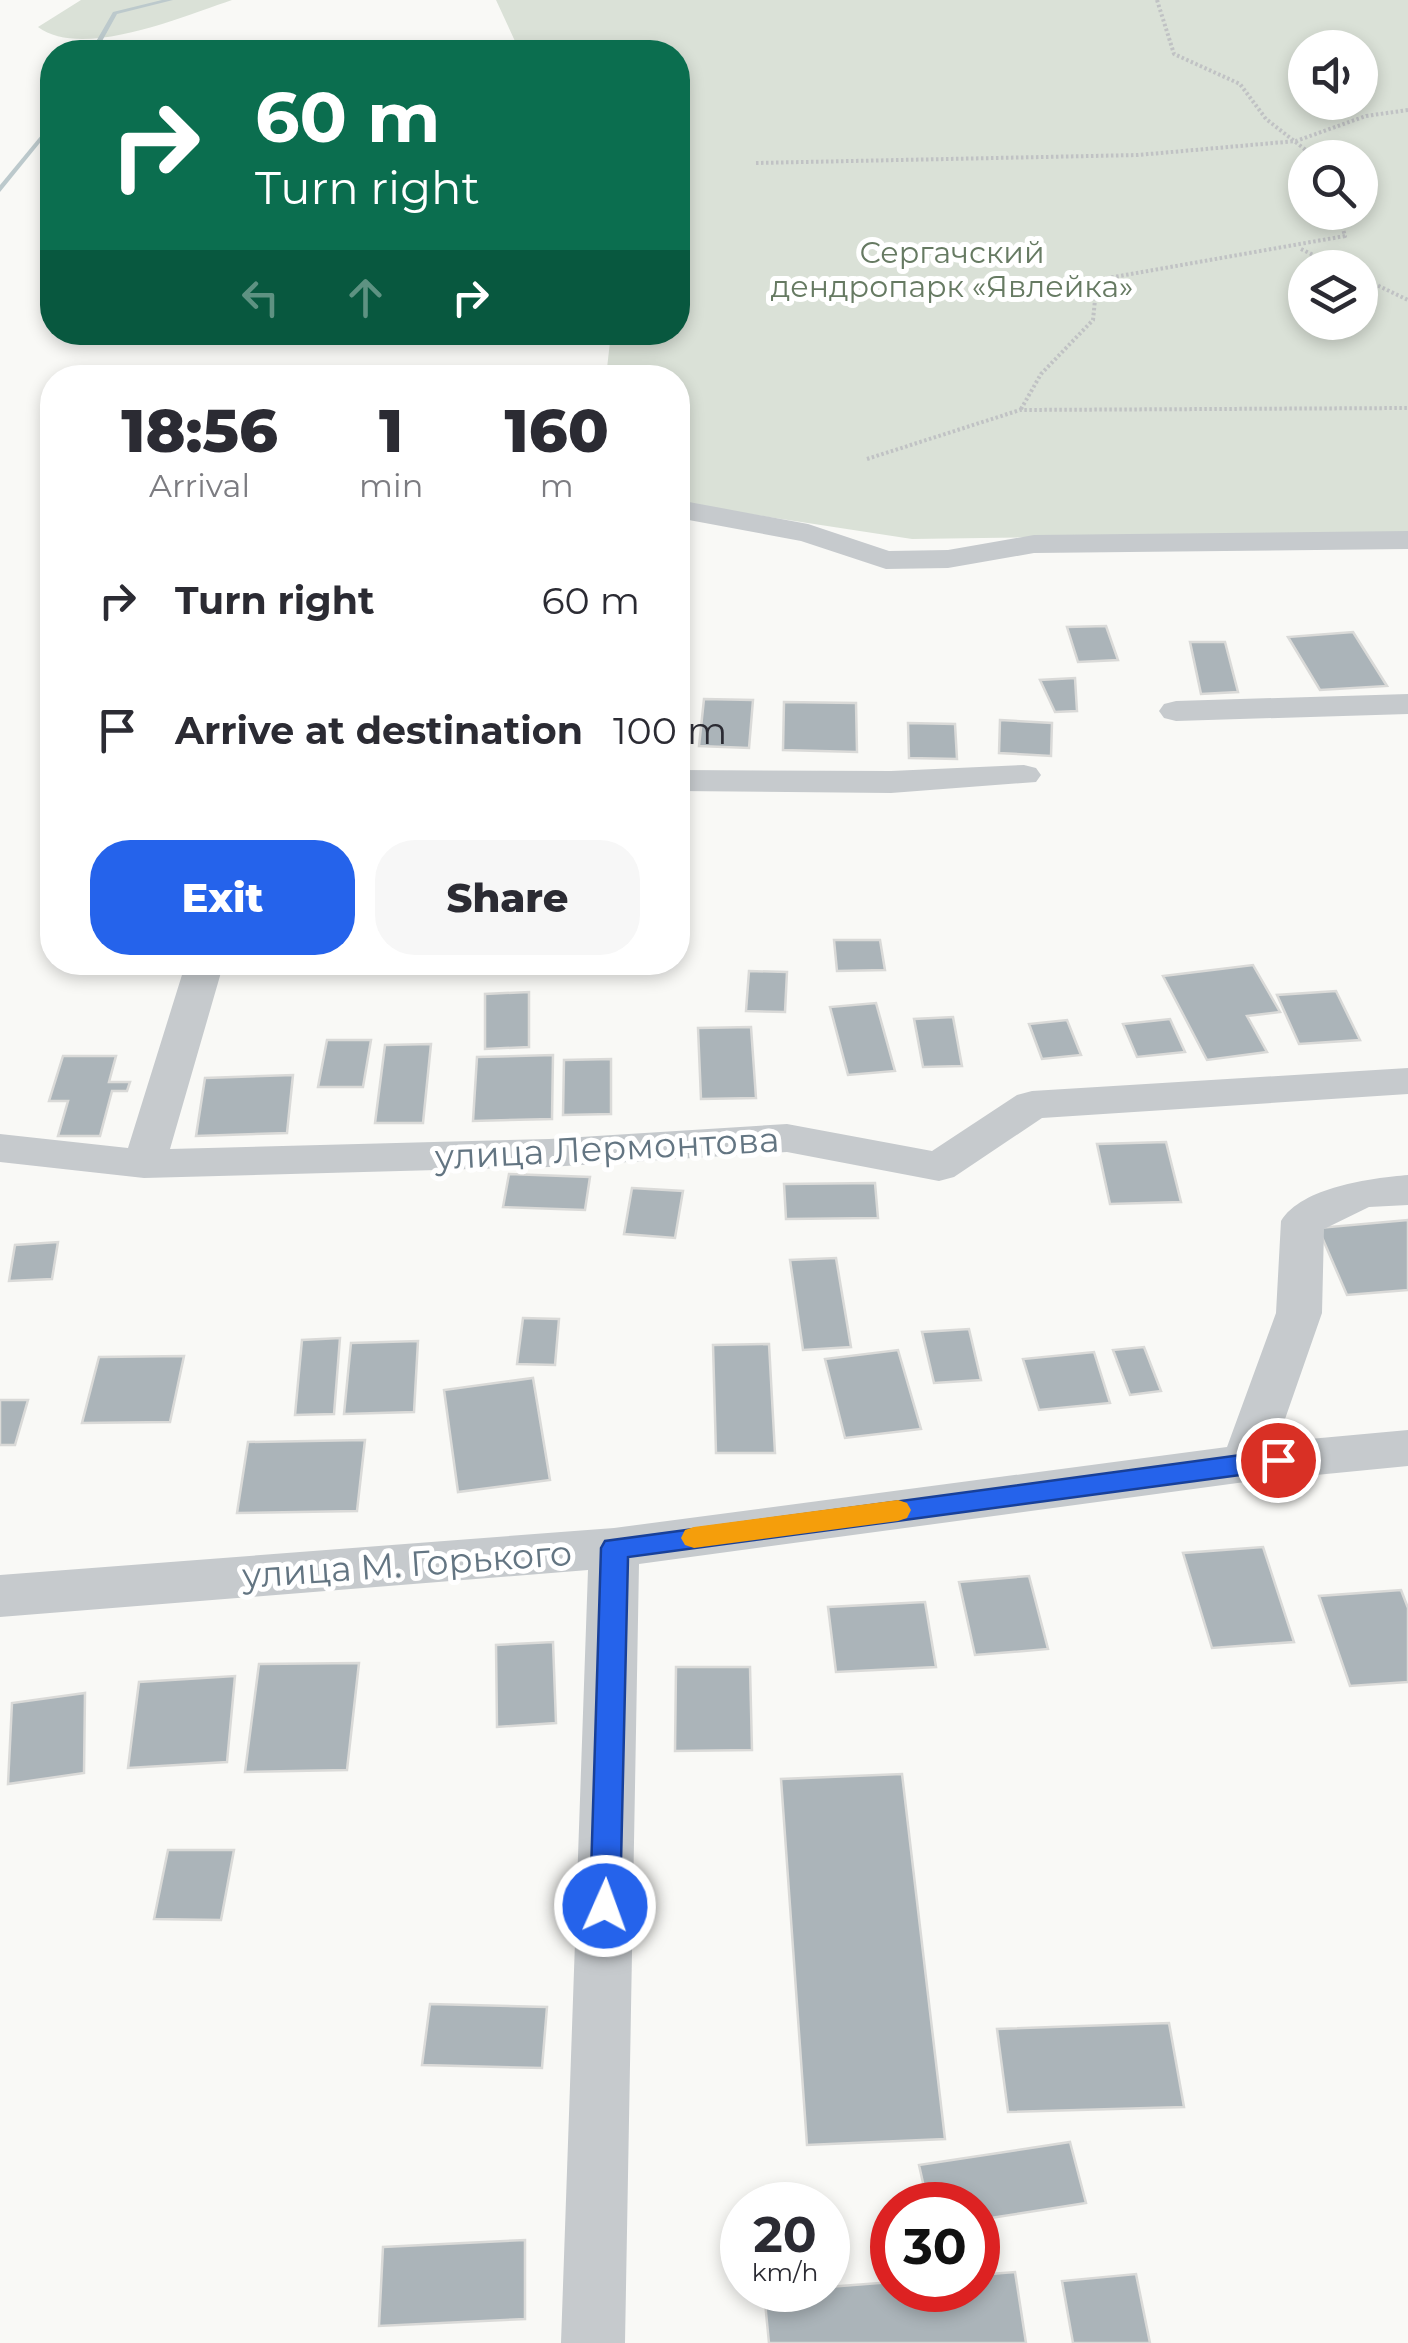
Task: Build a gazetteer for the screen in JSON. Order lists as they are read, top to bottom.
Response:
{
  "streets": {
    "street": ["улица Лермонтова", "улица М. Горького"]
  },
  "parks": ["Сергачский дендропарк «Явлейка»"],
  "page": {
    "turn": ["60 m", "Turn right"],
    "eta": [
      "18:56",
      "Arrival",
      "1",
      "min",
      "160",
      "m"
    ],
    "list": [
      {
        "name": "Turn right",
        "value": "60 m"
      },
      {
        "name": "Arrive at destination",
        "value": "100 m"
      }
    ],
    "buttons": ["Exit", "Share"],
    "speed": "20 km/h",
    "limit": "30"
  }
}
